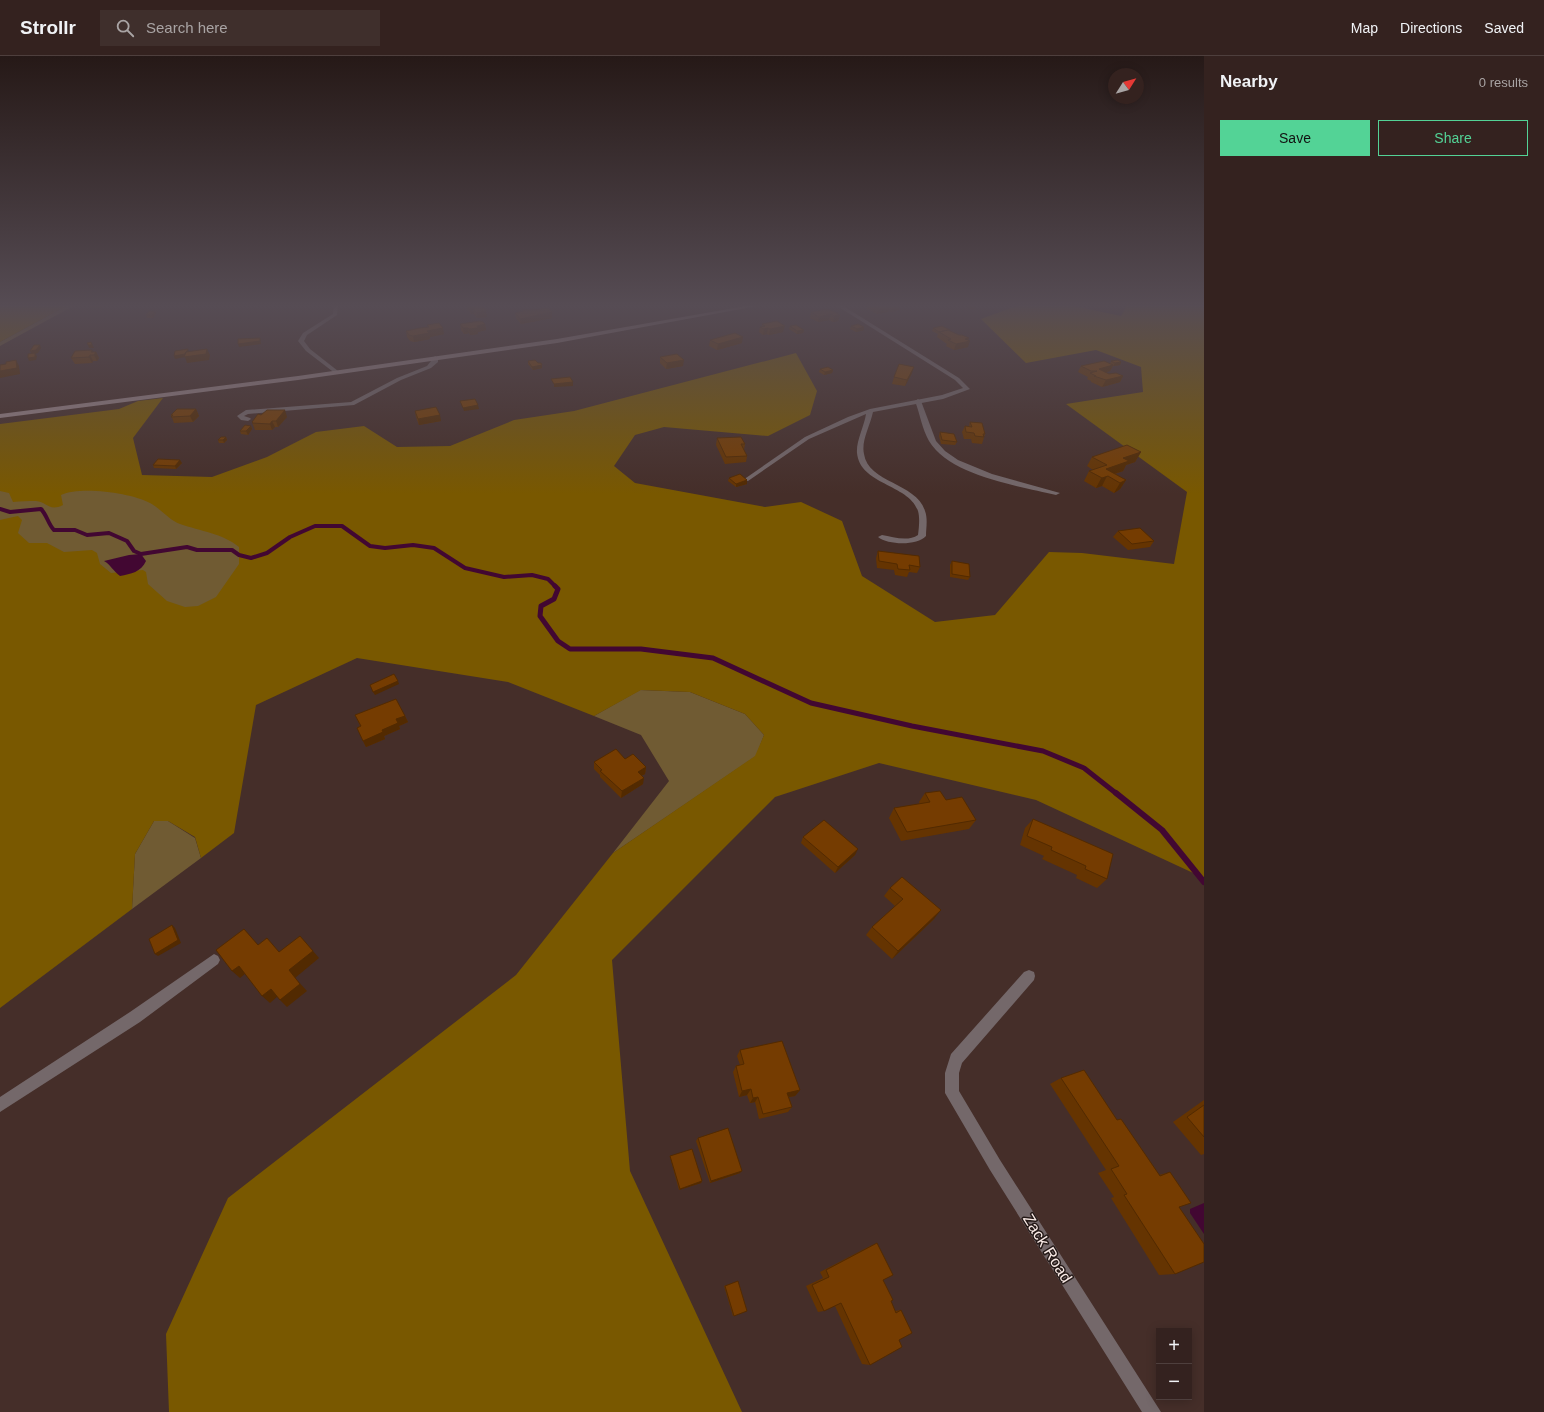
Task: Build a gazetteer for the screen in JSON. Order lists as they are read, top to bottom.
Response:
{
  "streets": {
    "street": ["Zack Road"]
  },
  "north": "top right",
  "page": {
    "header": "Strollr",
    "search": "Search here",
    "nav": ["Map", "Directions", "Saved"],
    "heading": ["Nearby", "0 results"],
    "buttons": ["Save", "Share"],
    "map_buttons": ["+", "−"]
  }
}
